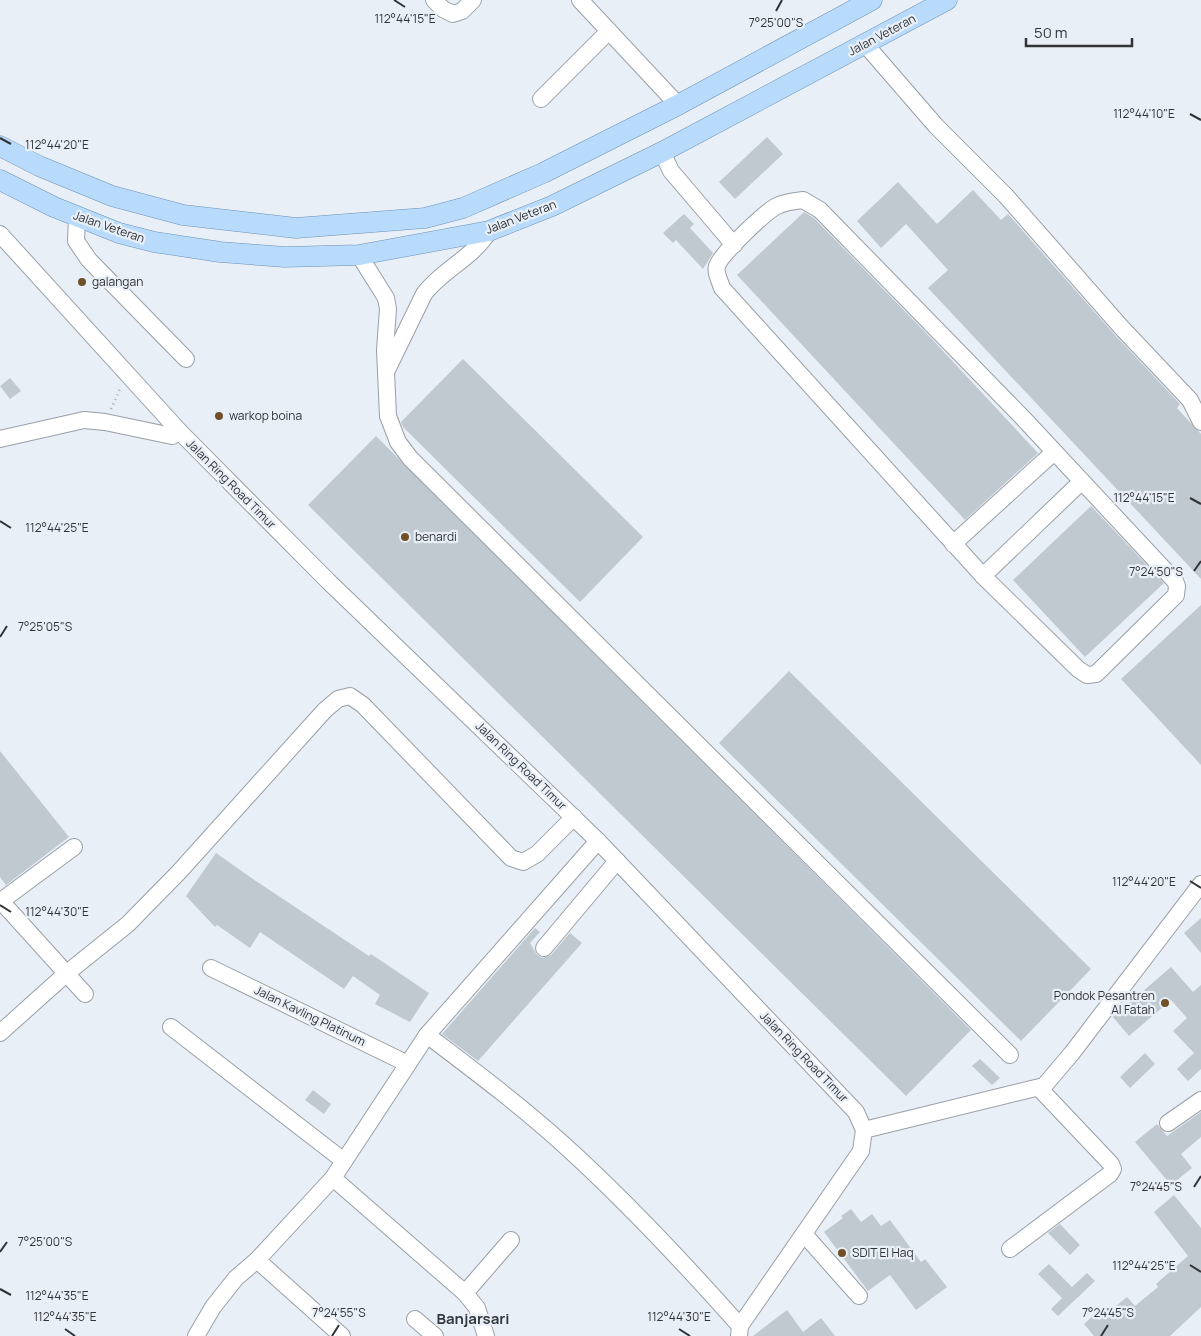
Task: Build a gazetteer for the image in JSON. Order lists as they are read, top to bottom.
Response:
{
  "streets": {
    "main road": ["Jalan Veteran"],
    "street": ["Jalan Ring Road Timur", "Jalan Kavling Platinum"]
  },
  "districts": ["Banjarsari"],
  "places": [
    "galangan",
    "warkop boina",
    "benardi",
    "Pondok Pesantren Al Fatah",
    "SDIT El Haq"
  ],
  "scale_bar": "50 m",
  "coordinates": [
    "112°44'15\"E",
    "7°25'00\"S",
    "112°44'10\"E",
    "112°44'20\"E",
    "112°44'25\"E",
    "7°24'50\"S",
    "7°25'05\"S",
    "112°44'30\"E",
    "7°24'45\"S",
    "112°44'35\"E",
    "7°24'55\"S"
  ]
}
